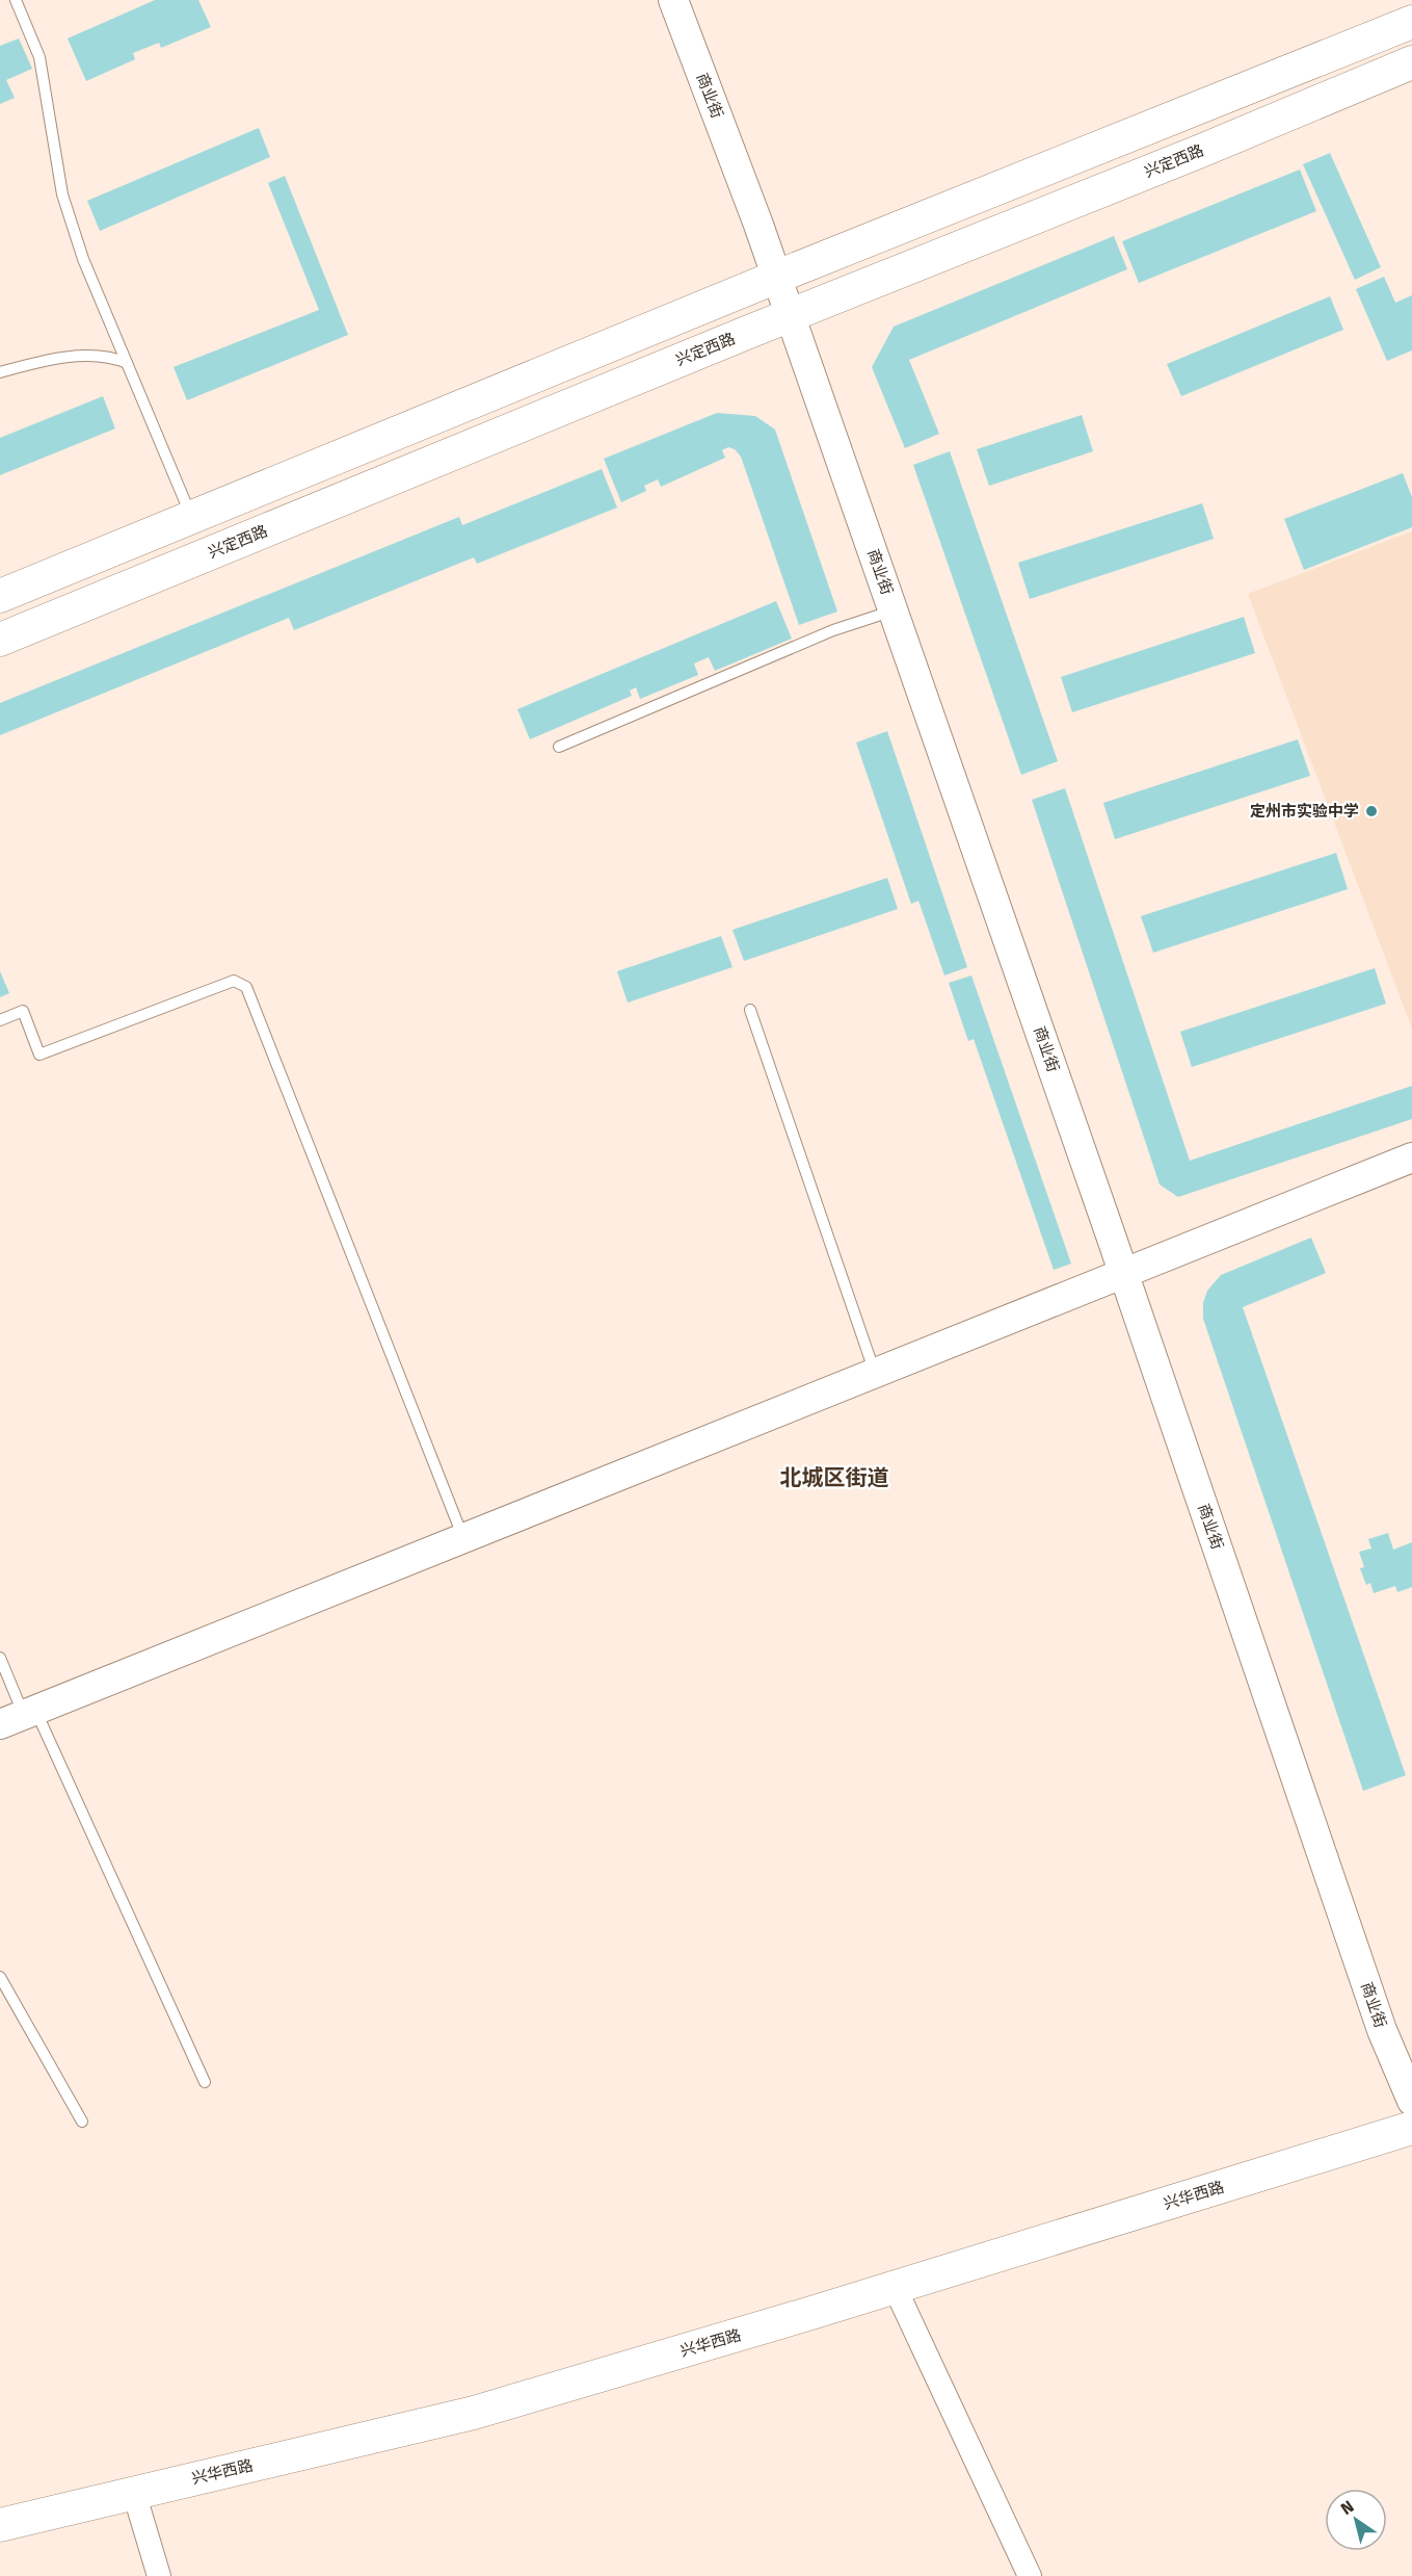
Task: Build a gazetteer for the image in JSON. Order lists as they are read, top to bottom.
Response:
{
  "streets": {
    "main road": ["兴定西路", "兴华西路"],
    "street": ["商业街"]
  },
  "crossings": [
    ["商业街", "兴定西路"]
  ],
  "districts": ["北城区街道"],
  "places": ["定州市实验中学"],
  "north": "top left"
}
